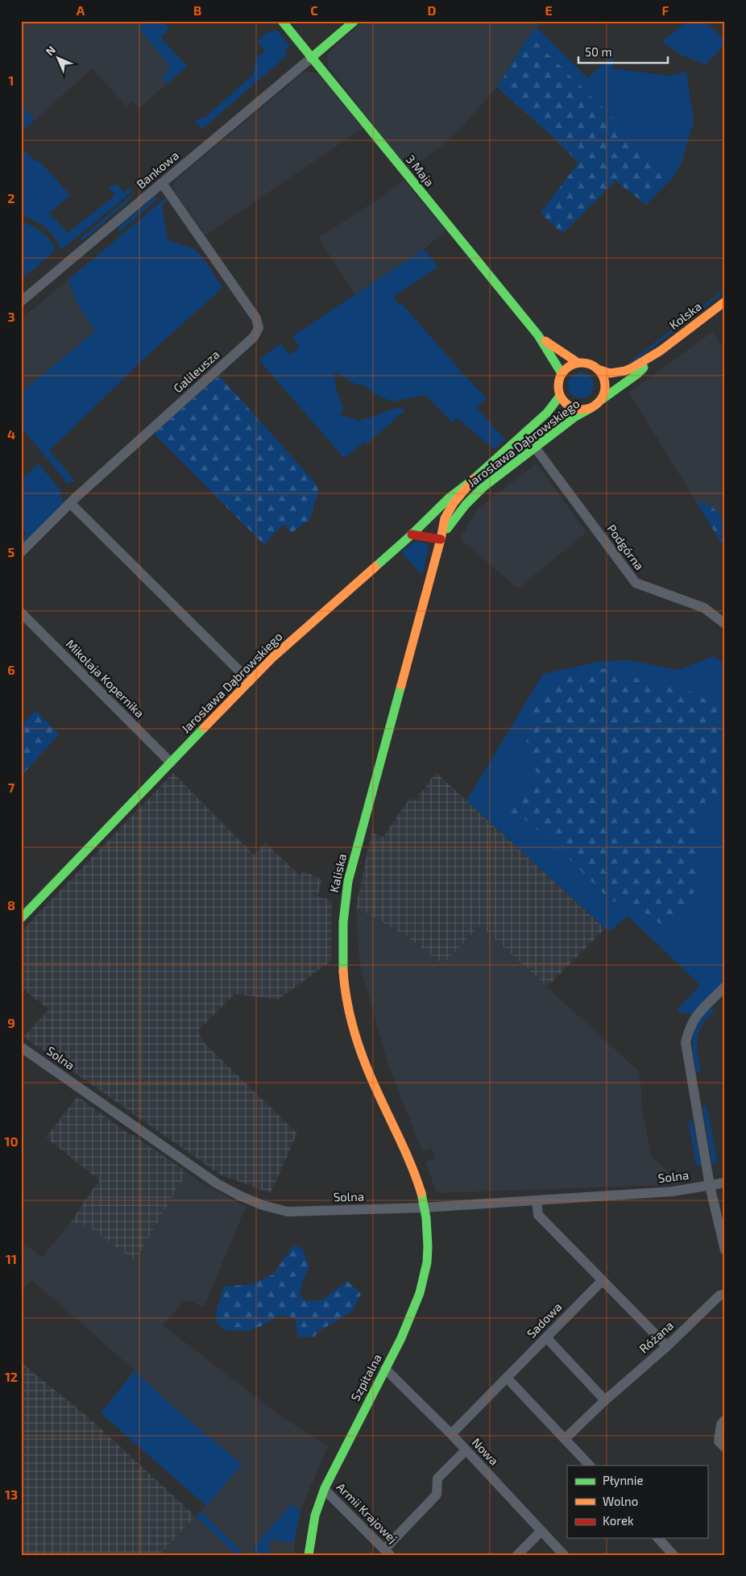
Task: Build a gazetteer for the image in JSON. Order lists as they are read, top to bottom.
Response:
{
  "streets": {
    "street": [
      "Bankowa",
      "3 Maja",
      "Kolska",
      "Galileusza",
      "Jarosława Dąbrowskiego",
      "Podgórna",
      "Mikołaja Kopernika",
      "Kaliska",
      "Solna",
      "Sadowa",
      "Różana",
      "Szpitalna",
      "Nowa",
      "Armii Krajowej"
    ]
  },
  "crossings": [
    ["Bankowa", "3 Maja"],
    ["Bankowa", "Galileusza"],
    ["3 Maja", "Kolska"],
    ["3 Maja", "Jarosława Dąbrowskiego"],
    ["Kolska", "Jarosława Dąbrowskiego"],
    ["Jarosława Dąbrowskiego", "Podgórna"],
    ["Jarosława Dąbrowskiego", "Mikołaja Kopernika"],
    ["Jarosława Dąbrowskiego", "Kaliska"],
    ["Kaliska", "Solna"],
    ["Kaliska", "Szpitalna"],
    ["Solna", "Szpitalna"],
    ["Sadowa", "Nowa"],
    ["Szpitalna", "Nowa"],
    ["Szpitalna", "Armii Krajowej"]
  ],
  "legend": ["Płynnie", "Wolno", "Korek"],
  "scale_bar": "50 m",
  "north": "top left",
  "grid": {
    "columns": [
      "A",
      "B",
      "C",
      "D",
      "E",
      "F"
    ],
    "rows": [
      "1",
      "2",
      "3",
      "4",
      "5",
      "6",
      "7",
      "8",
      "9",
      "10",
      "11",
      "12",
      "13"
    ]
  }
}
